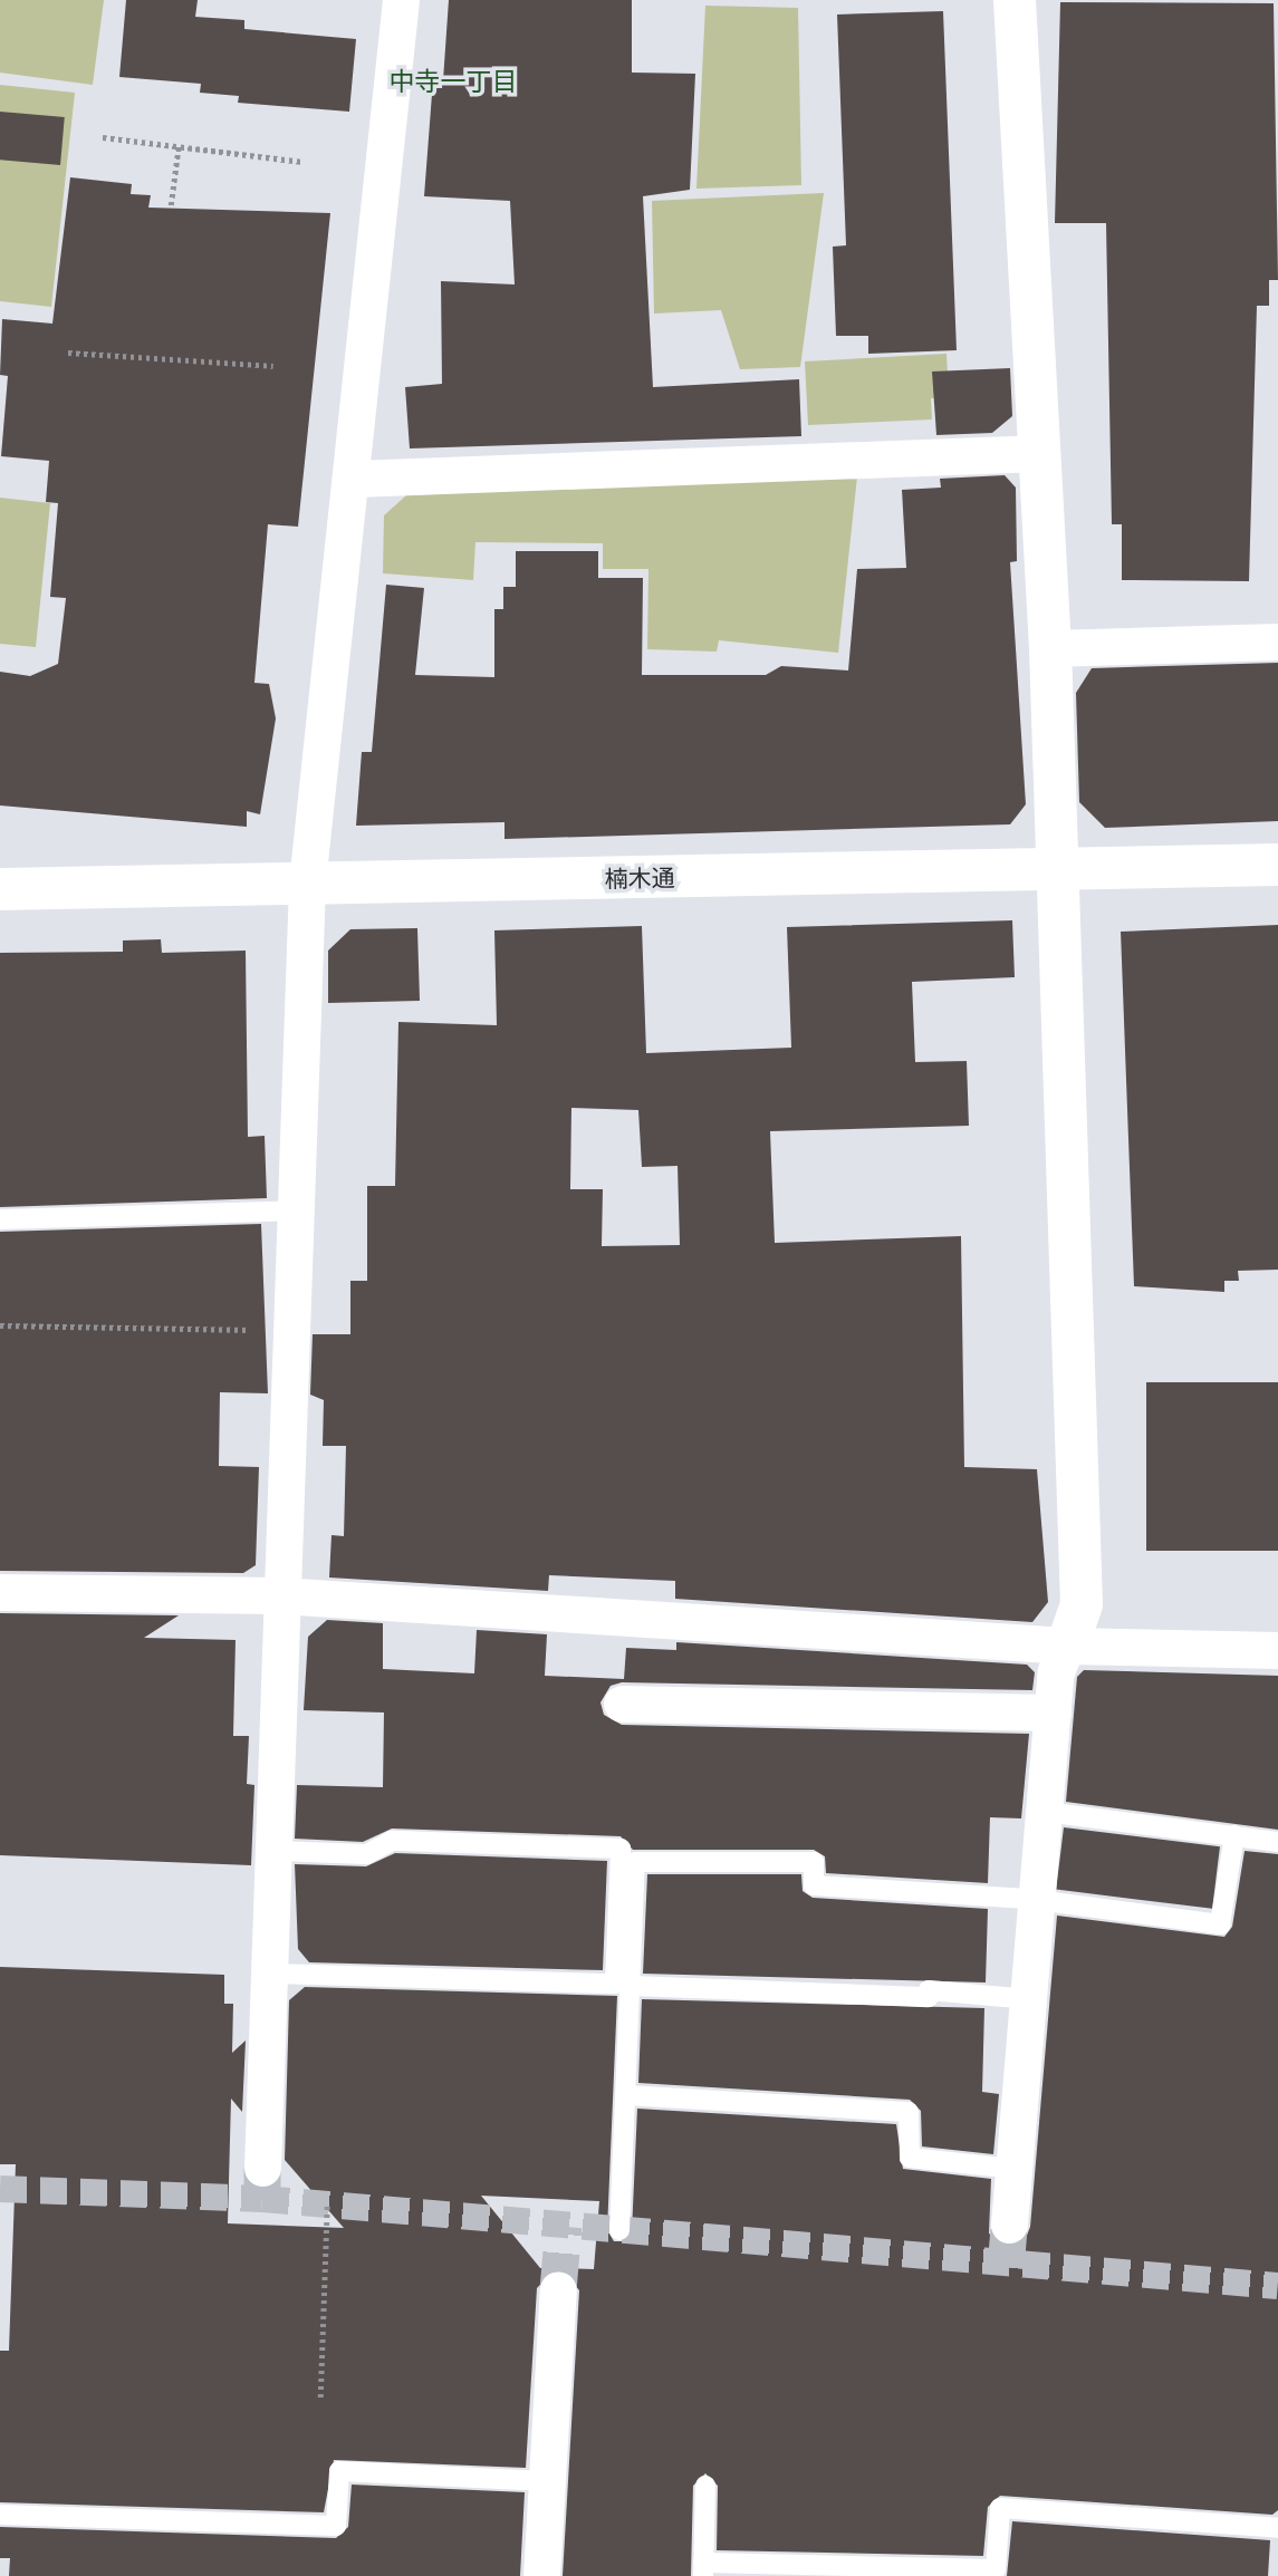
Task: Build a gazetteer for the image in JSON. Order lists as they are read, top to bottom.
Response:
{
  "streets": {
    "street": ["楠木通"]
  },
  "districts": ["中寺一丁目"]
}
